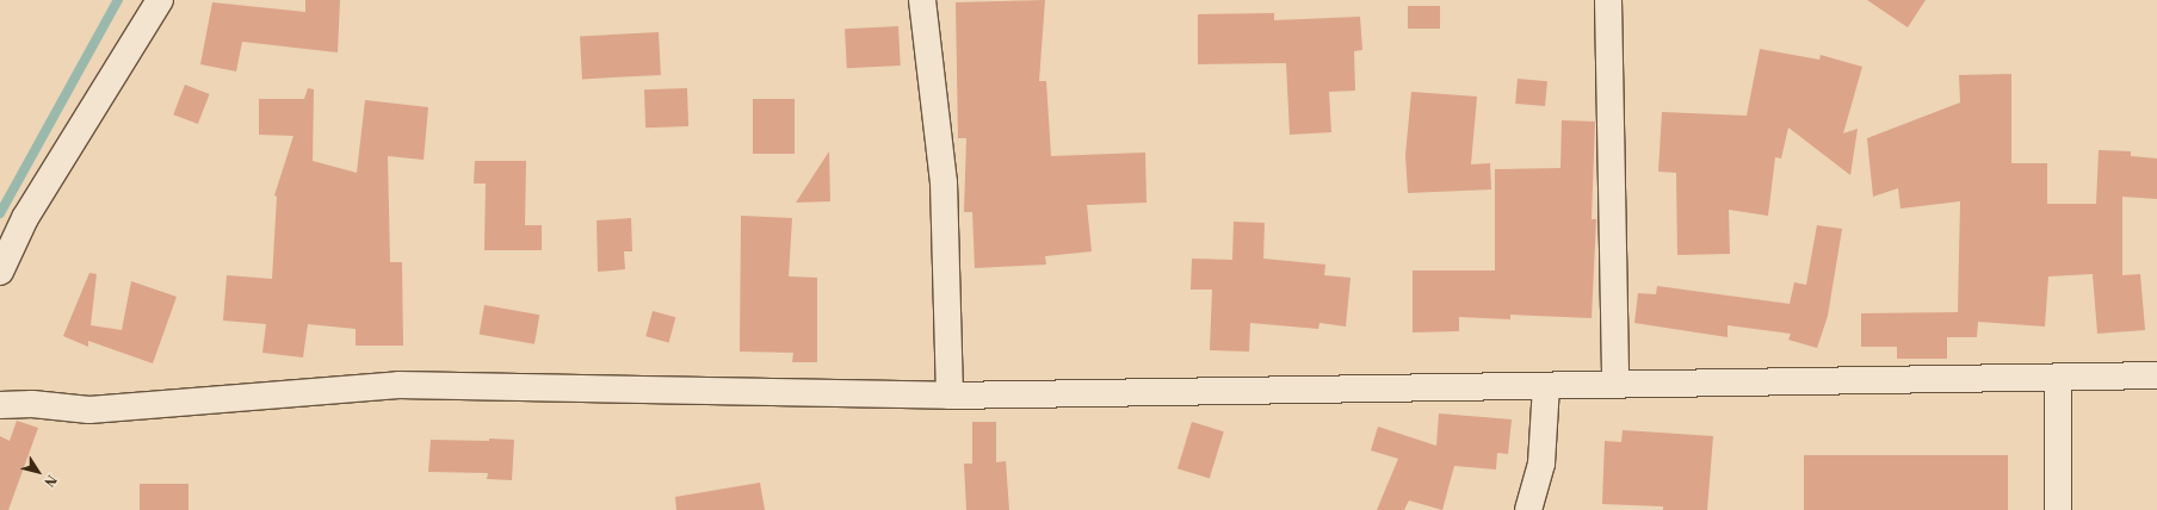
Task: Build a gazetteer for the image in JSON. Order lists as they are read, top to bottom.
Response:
{
  "north": "bottom right"
}
